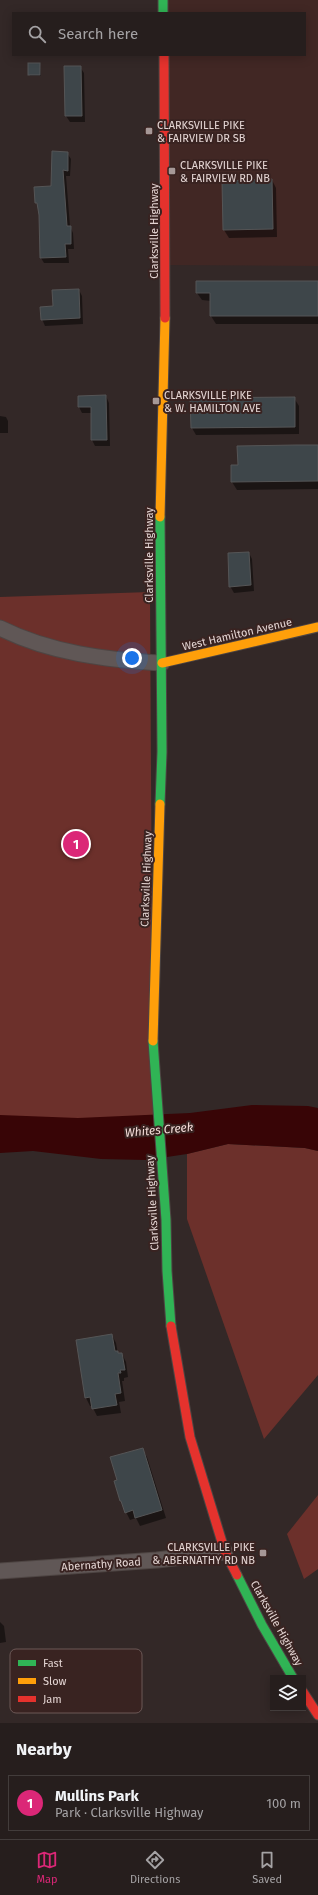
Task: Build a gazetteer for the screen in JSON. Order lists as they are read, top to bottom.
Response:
{
  "streets": {
    "main road": ["Clarksville Highway", "West Hamilton Avenue"],
    "street": ["Abernathy Road"]
  },
  "crossings": [
    ["Clarksville Highway", "West Hamilton Avenue"],
    ["Clarksville Highway", "Abernathy Road"]
  ],
  "water": ["Whites Creek"],
  "places": {
    "transit": [
      "CLARKSVILLE PIKE & FAIRVIEW DR SB",
      "CLARKSVILLE PIKE & FAIRVIEW RD NB",
      "CLARKSVILLE PIKE & W. HAMILTON AVE",
      "CLARKSVILLE PIKE & ABERNATHY RD NB"
    ]
  },
  "legend": ["Fast", "Slow", "Jam"],
  "page": {
    "search": "Search here",
    "pins": "1",
    "heading": "Nearby",
    "list": [
      {
        "mark": "1",
        "name": "Mullins Park",
        "note": "Park · Clarksville Highway",
        "value": "100 m"
      }
    ],
    "nav": ["Map", "Directions", "Saved"]
  }
}
